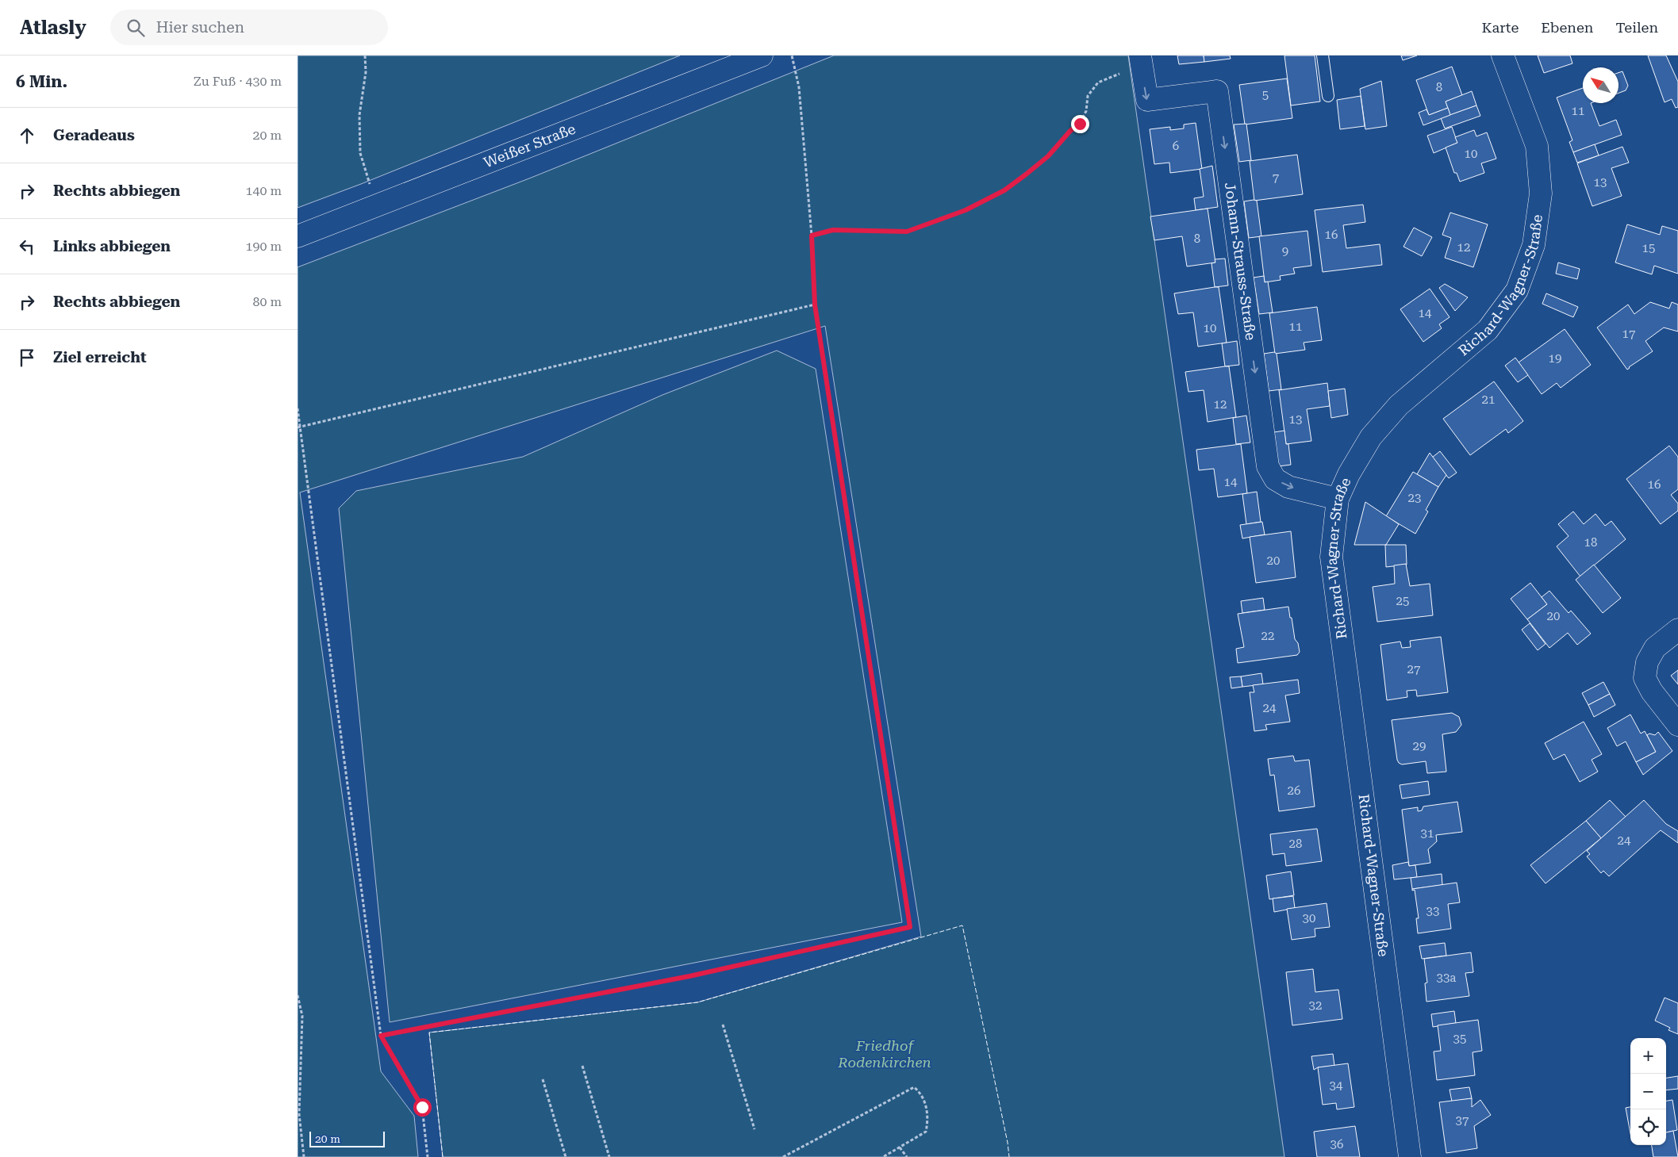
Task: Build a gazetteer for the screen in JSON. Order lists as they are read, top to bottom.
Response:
{
  "streets": {
    "street": ["Weißer Straße", "Johann-Strauss-Straße", "Richard-Wagner-Straße"]
  },
  "crossings": [
    ["Johann-Strauss-Straße", "Richard-Wagner-Straße"]
  ],
  "one_way": ["Johann-Strauss-Straße"],
  "parks": ["Friedhof Rodenkirchen"],
  "house_numbers": [
    "8",
    "5",
    "11",
    "6",
    "10",
    "7",
    "13",
    "16",
    "8",
    "12",
    "15",
    "9",
    "14",
    "11",
    "10",
    "17",
    "19",
    "21",
    "12",
    "13",
    "14",
    "16",
    "23",
    "18",
    "20",
    "25",
    "20",
    "22",
    "27",
    "24",
    "29",
    "26",
    "31",
    "24",
    "28",
    "33",
    "30",
    "33a",
    "32",
    "35",
    "34",
    "37",
    "36"
  ],
  "scale_bar": "20 m",
  "north": "top left",
  "page": {
    "header": "Atlasly",
    "search": "Hier suchen",
    "nav": ["Karte", "Ebenen", "Teilen"],
    "heading": ["6 Min.", "Zu Fuß · 430 m"],
    "list": [
      ["Geradeaus", "20 m"],
      ["Rechts abbiegen", "140 m"],
      ["Links abbiegen", "190 m"],
      ["Rechts abbiegen", "80 m"],
      "Ziel erreicht"
    ],
    "map_buttons": ["+", "−"],
    "scale": "20 m"
  }
}
